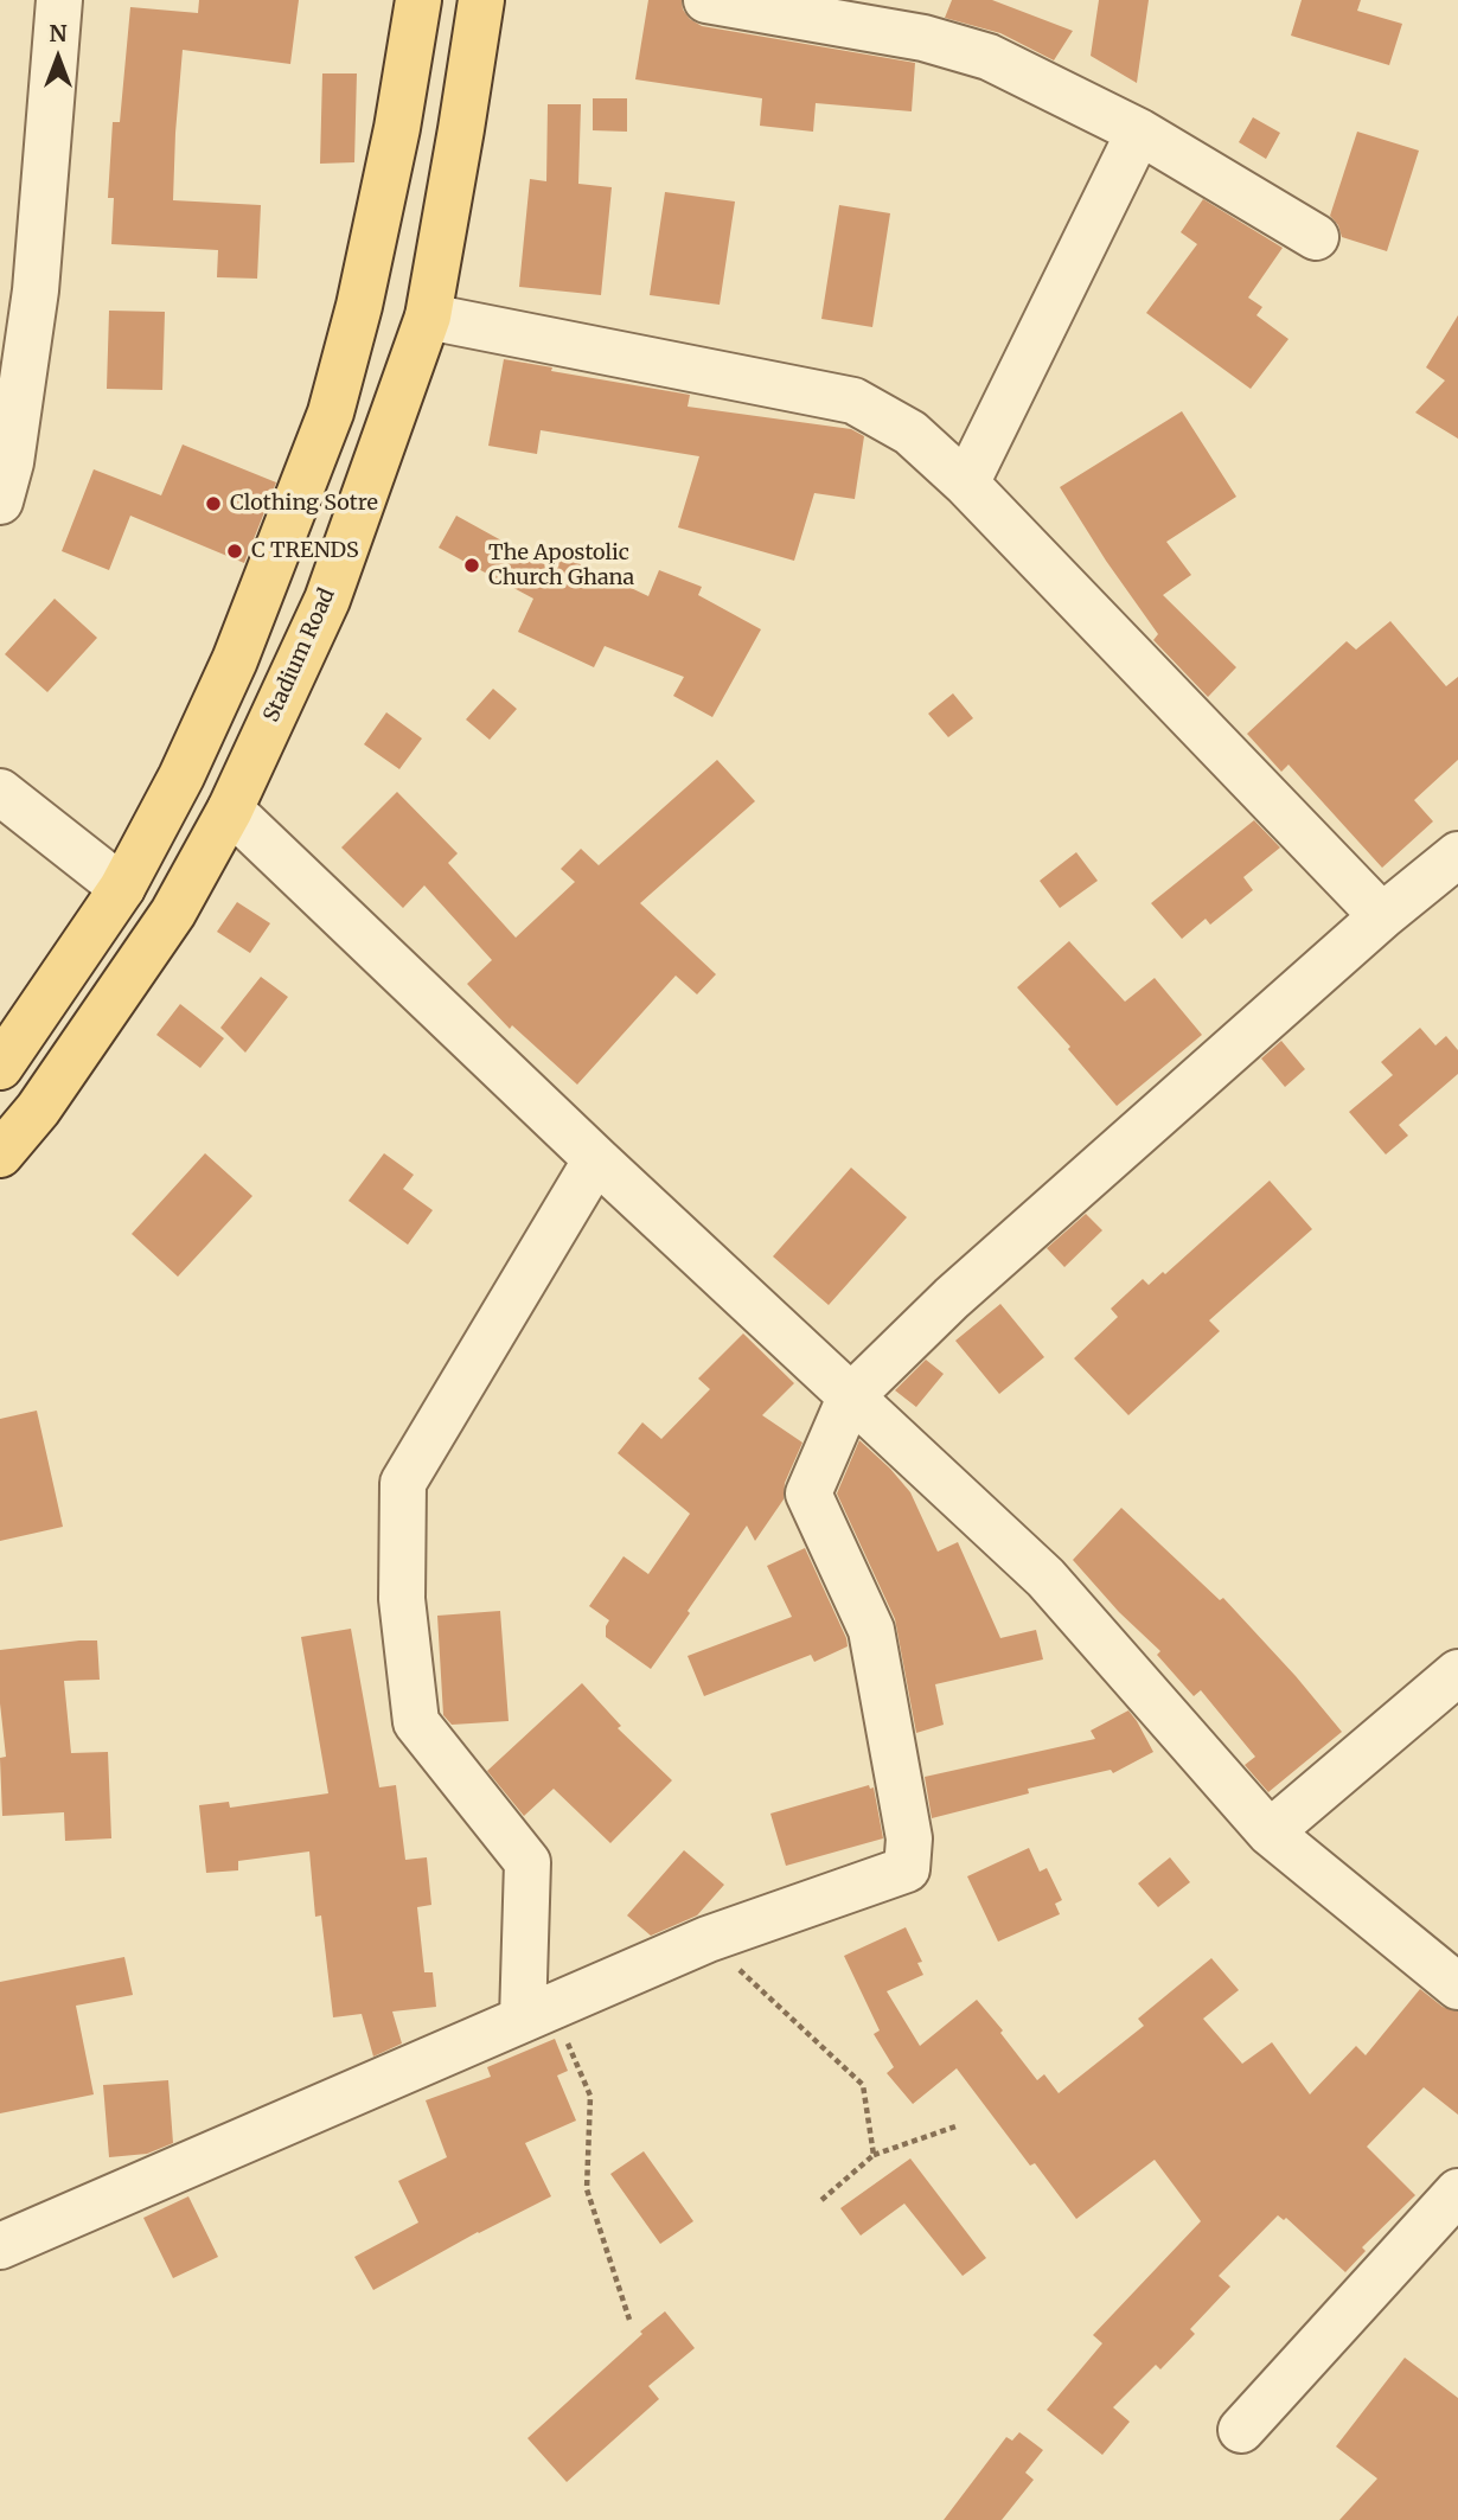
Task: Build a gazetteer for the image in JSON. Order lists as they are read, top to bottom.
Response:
{
  "streets": {
    "main road": ["Stadium Road"]
  },
  "places": ["Clothing Sotre", "C TRENDS", "The Apostolic Church Ghana"],
  "north": "top"
}
